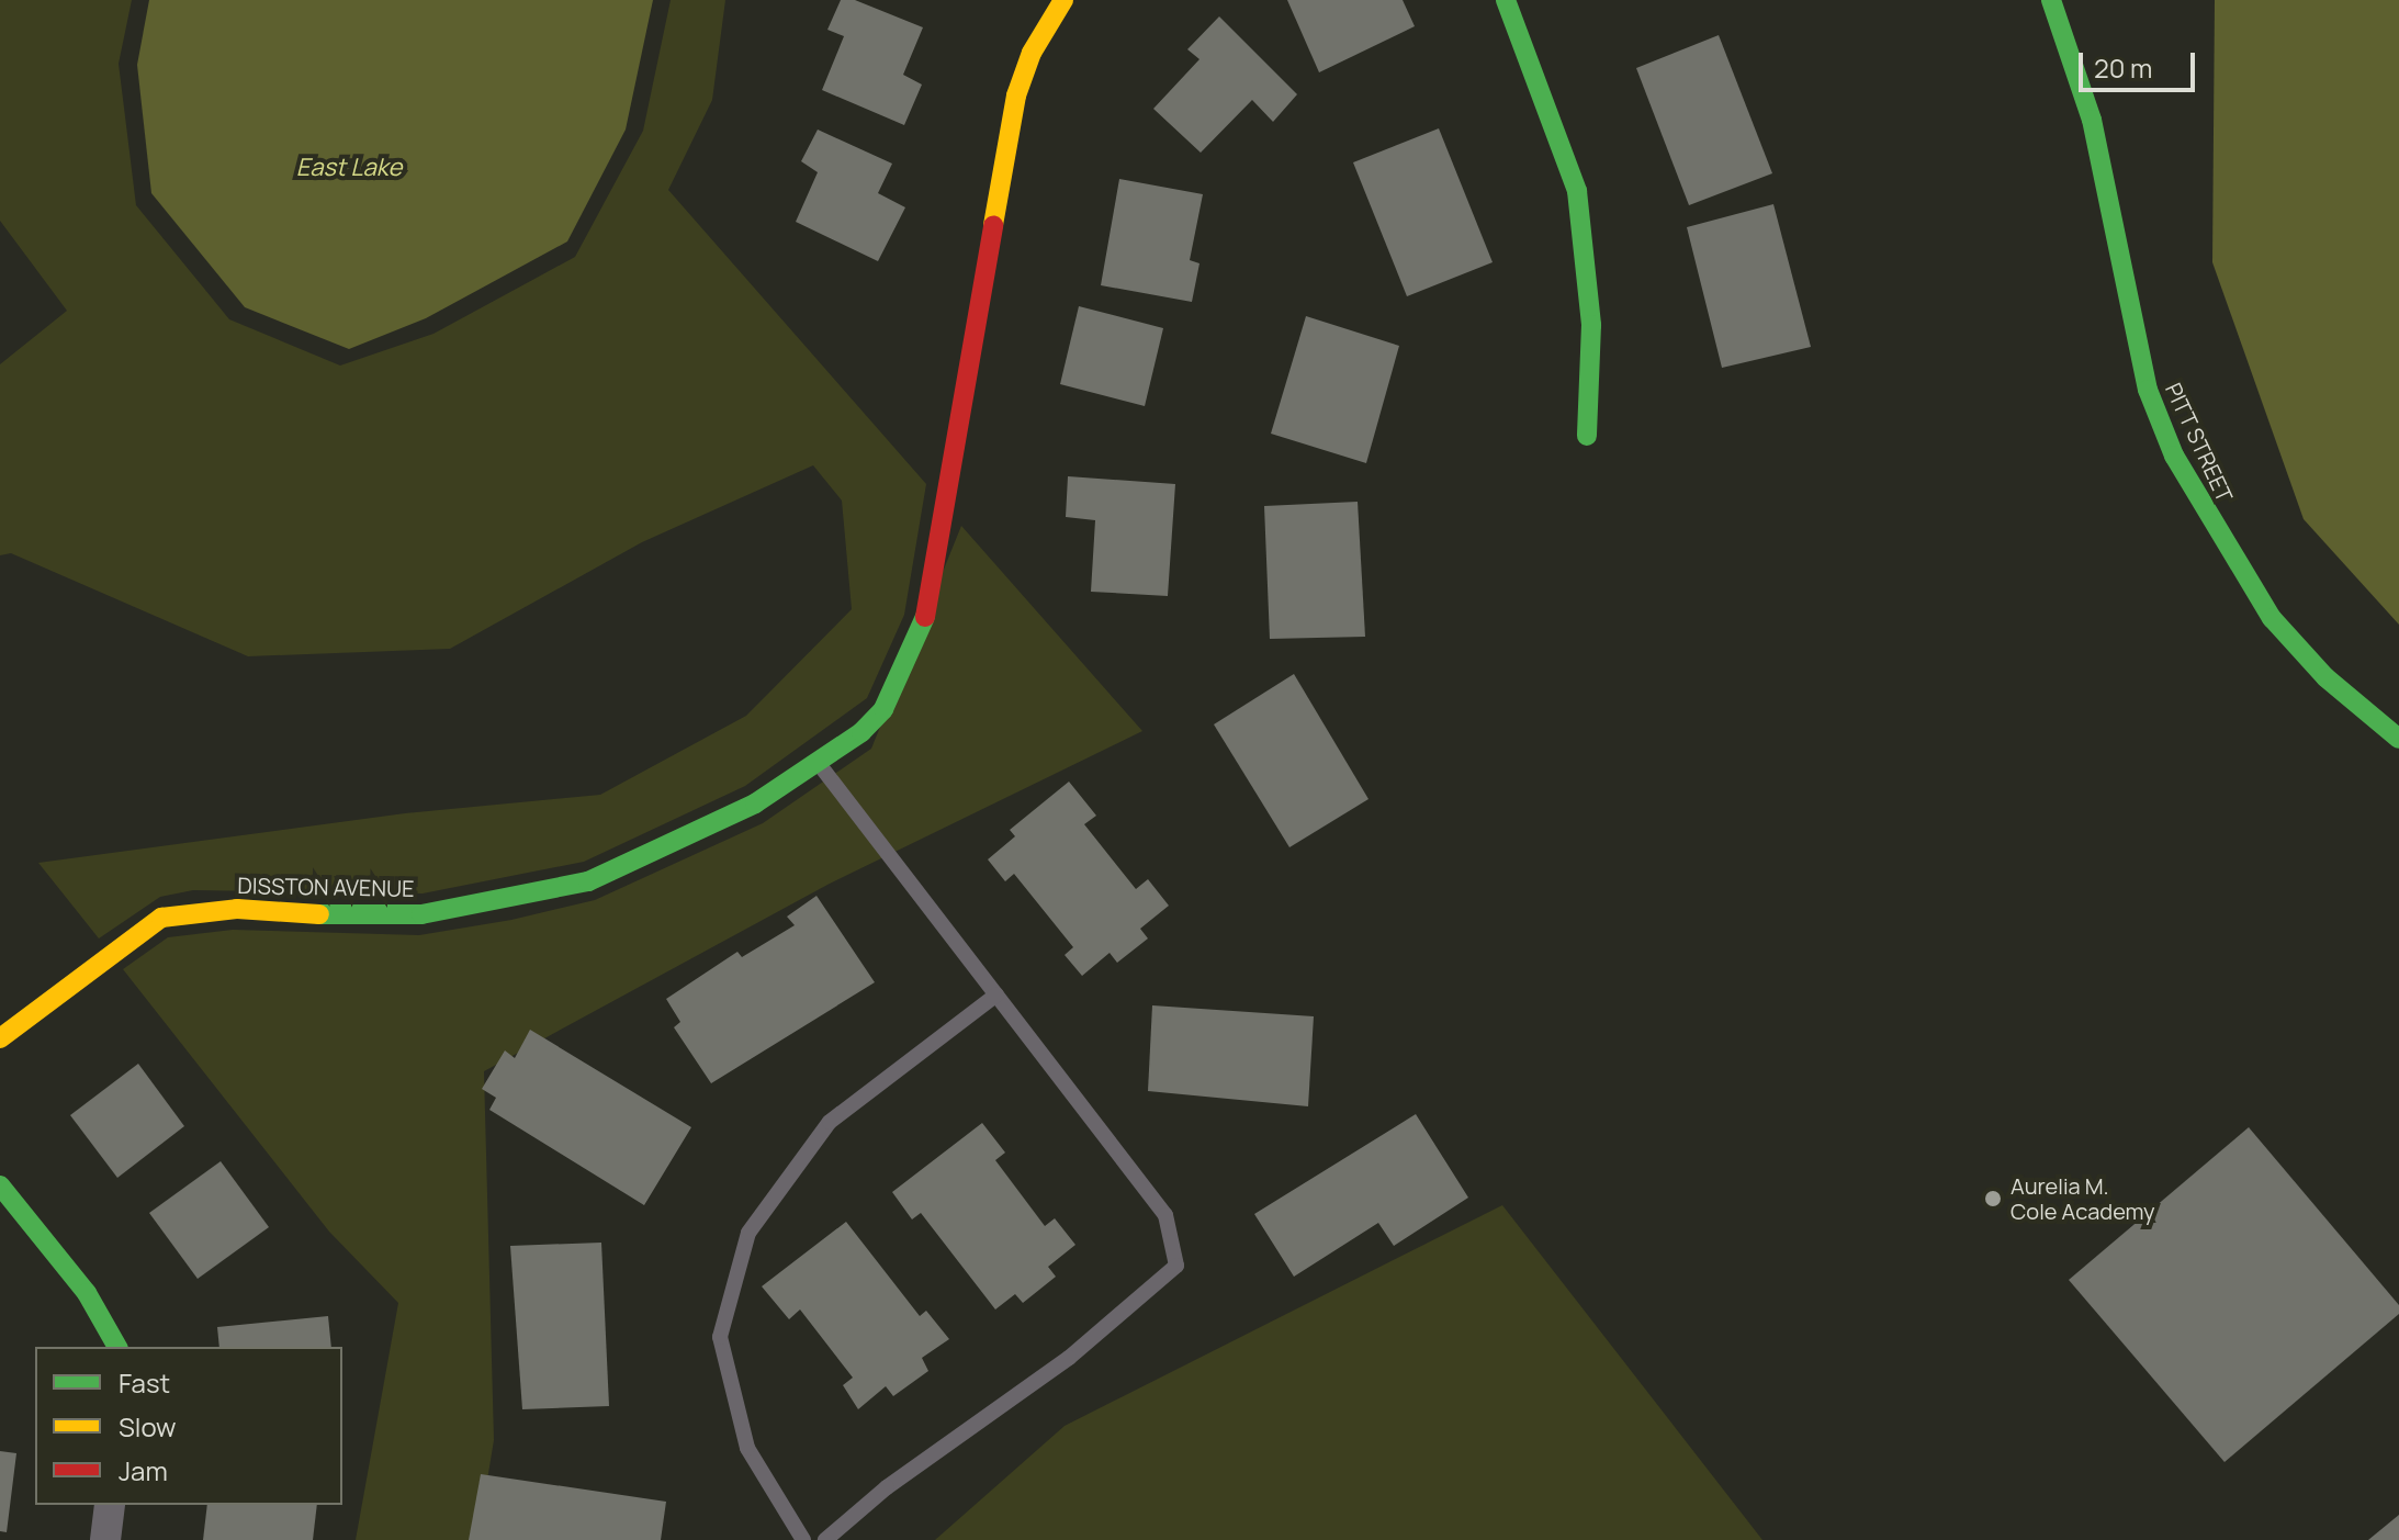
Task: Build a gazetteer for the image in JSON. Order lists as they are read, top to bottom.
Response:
{
  "streets": {
    "street": ["PITT STREET", "DISSTON AVENUE"]
  },
  "water": ["East Lake"],
  "places": ["Aurelia M. Cole Academy"],
  "legend": ["Fast", "Slow", "Jam"],
  "scale_bar": "20 m"
}
